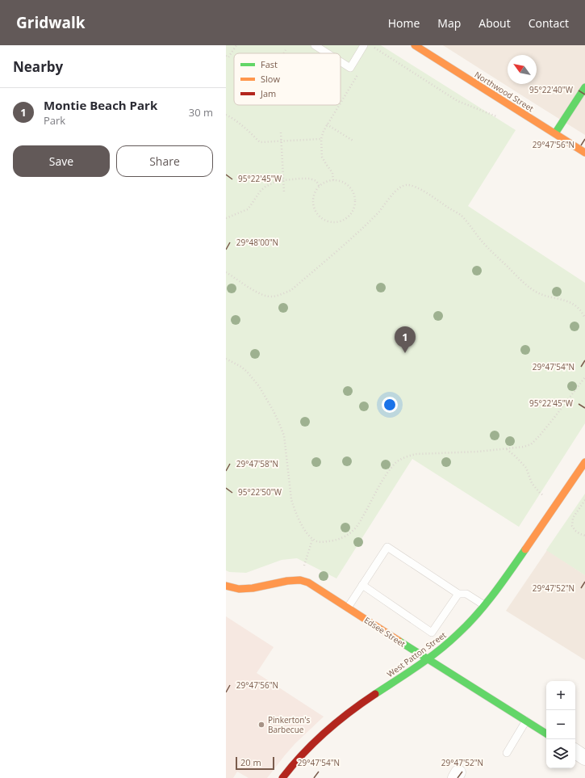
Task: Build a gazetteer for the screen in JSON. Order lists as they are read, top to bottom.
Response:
{
  "streets": {
    "street": ["Northwood Street", "Edsee Street", "West Patton Street"]
  },
  "crossings": [
    ["Edsee Street", "West Patton Street"]
  ],
  "places": ["Pinkerton's Barbecue"],
  "legend": ["Fast", "Slow", "Jam"],
  "scale_bar": "20 m",
  "north": "top left",
  "page": {
    "header": "Gridwalk",
    "nav": [
      "Home",
      "Map",
      "About",
      "Contact"
    ],
    "heading": "Nearby",
    "list": [
      {
        "mark": "1",
        "name": "Montie Beach Park",
        "note": "Park",
        "value": "30 m"
      }
    ],
    "buttons": ["Save", "Share"],
    "pins": "1",
    "map_buttons": ["+", "−"],
    "scale": "20 m"
  },
  "coordinates": [
    "95°22'40\"W",
    "29°47'56\"N",
    "95°22'45\"W",
    "29°48'00\"N",
    "29°47'54\"N",
    "29°47'58\"N",
    "95°22'50\"W",
    "29°47'52\"N"
  ]
}
